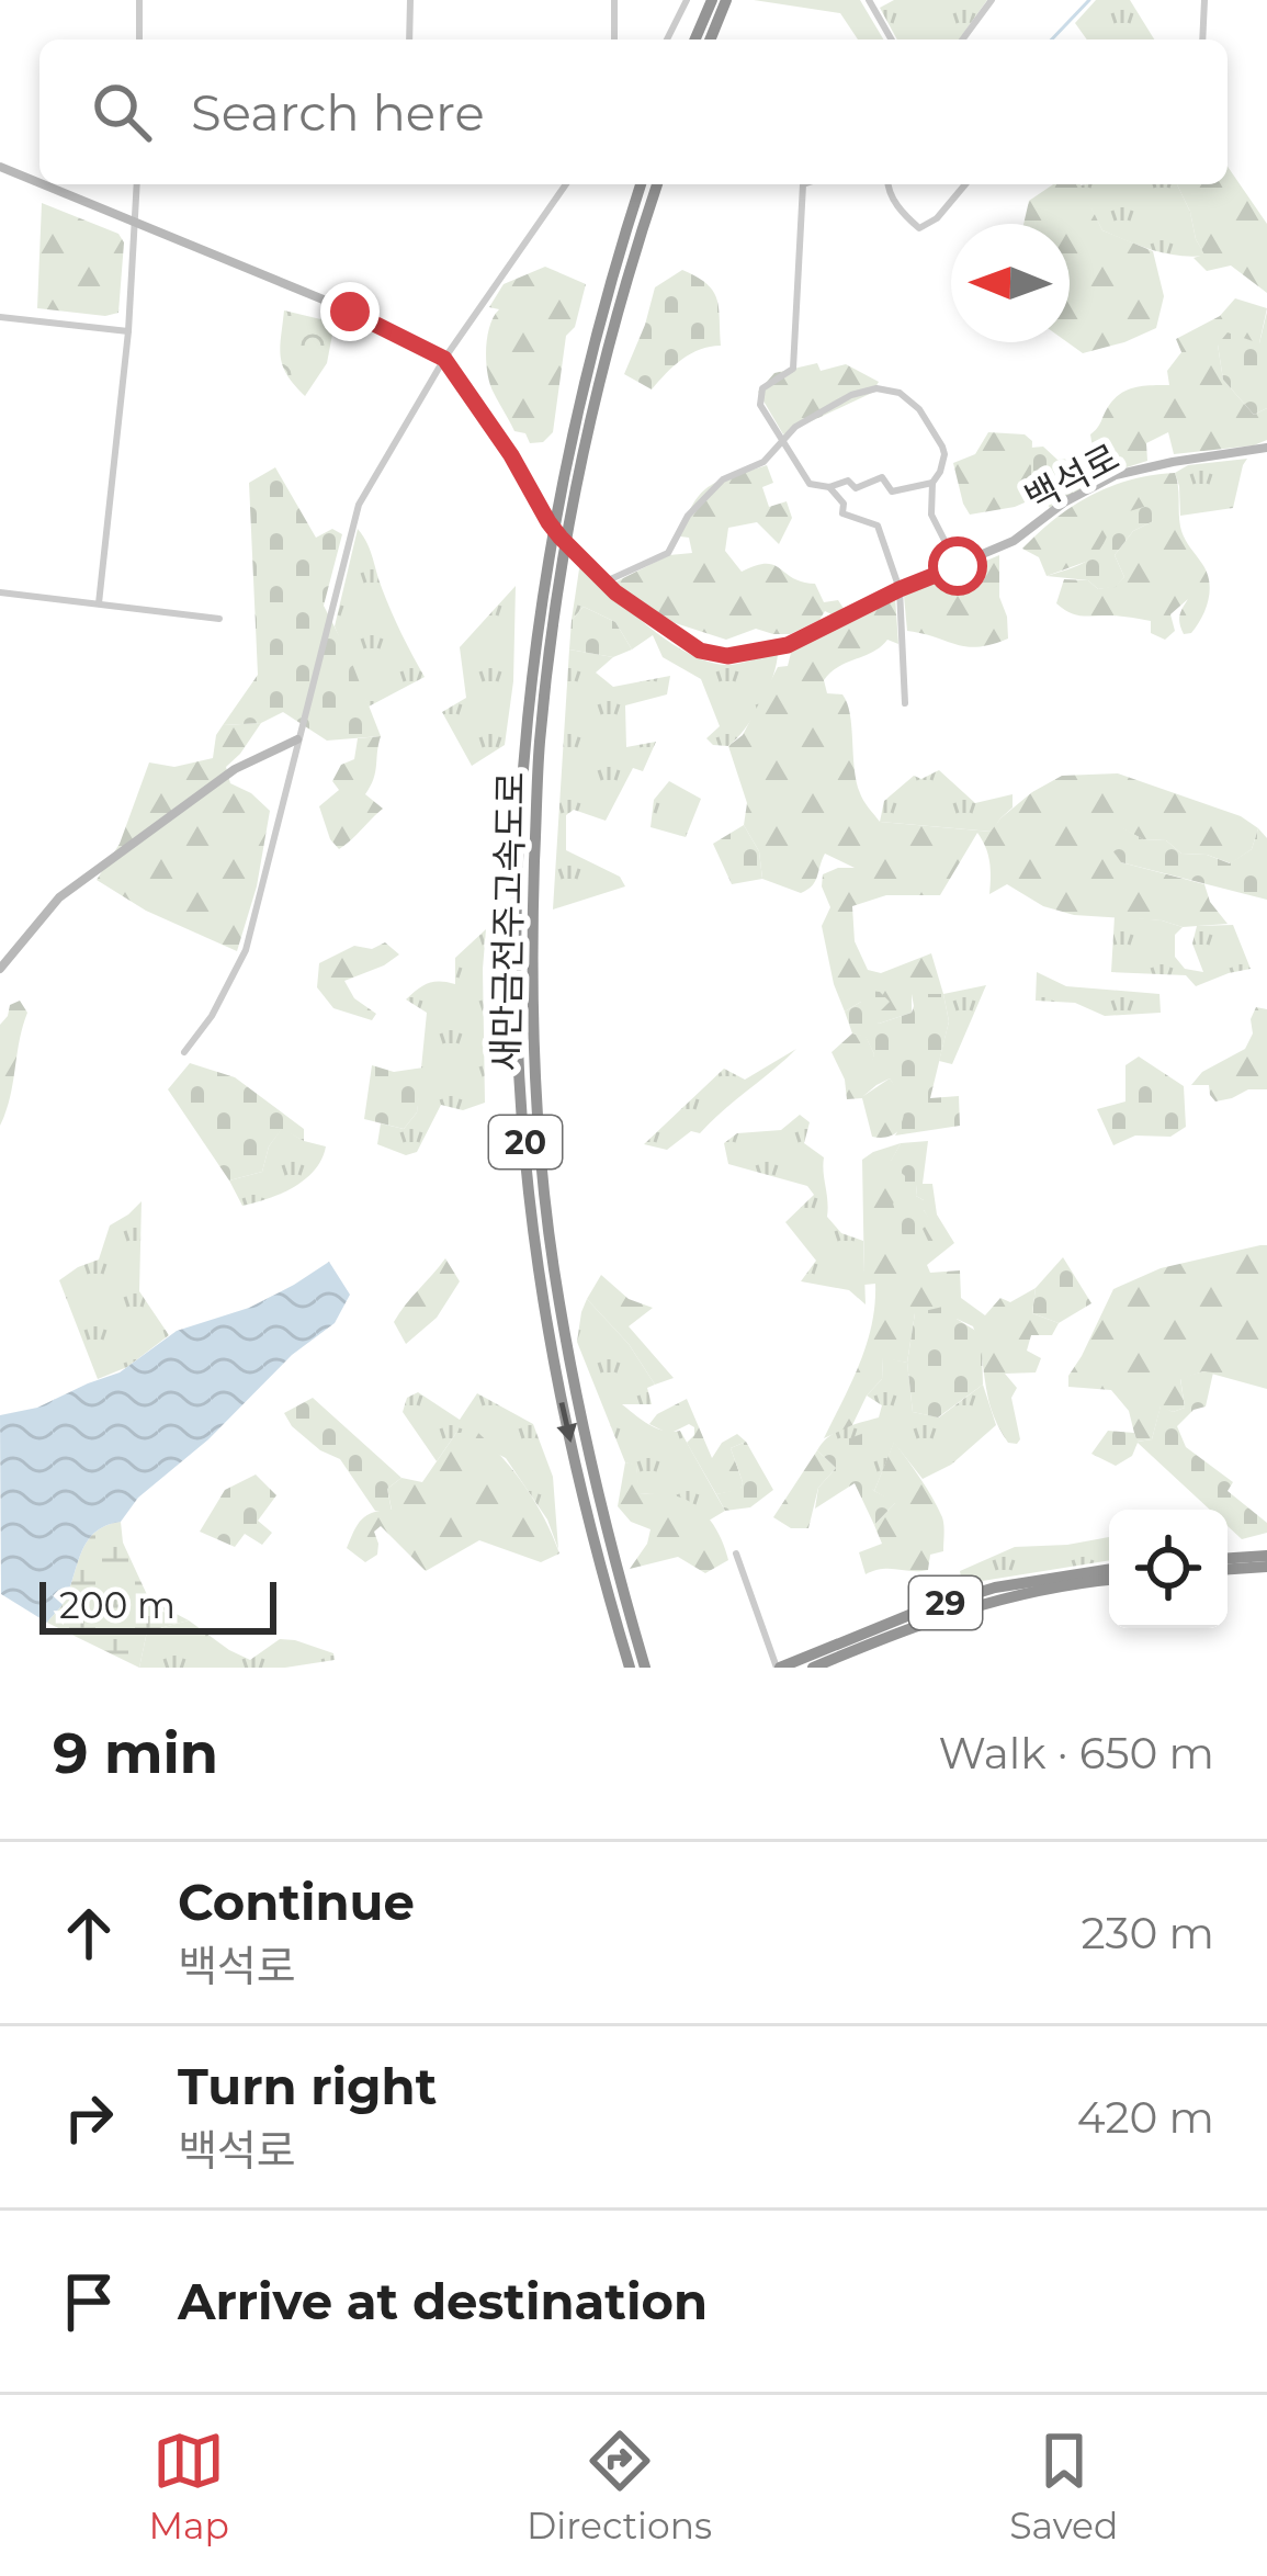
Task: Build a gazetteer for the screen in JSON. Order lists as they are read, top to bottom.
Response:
{
  "streets": {
    "highway": ["새만금전주고속도로", "20", "29"],
    "street": ["백석로"]
  },
  "scale_bar": "200 m",
  "north": "left",
  "page": {
    "search": "Search here",
    "scale": "200 m",
    "heading": ["9 min", "Walk · 650 m"],
    "list": [
      ["Continue", "백석로", "230 m"],
      ["Turn right", "백석로", "420 m"],
      "Arrive at destination"
    ],
    "nav": ["Map", "Directions", "Saved"]
  }
}
